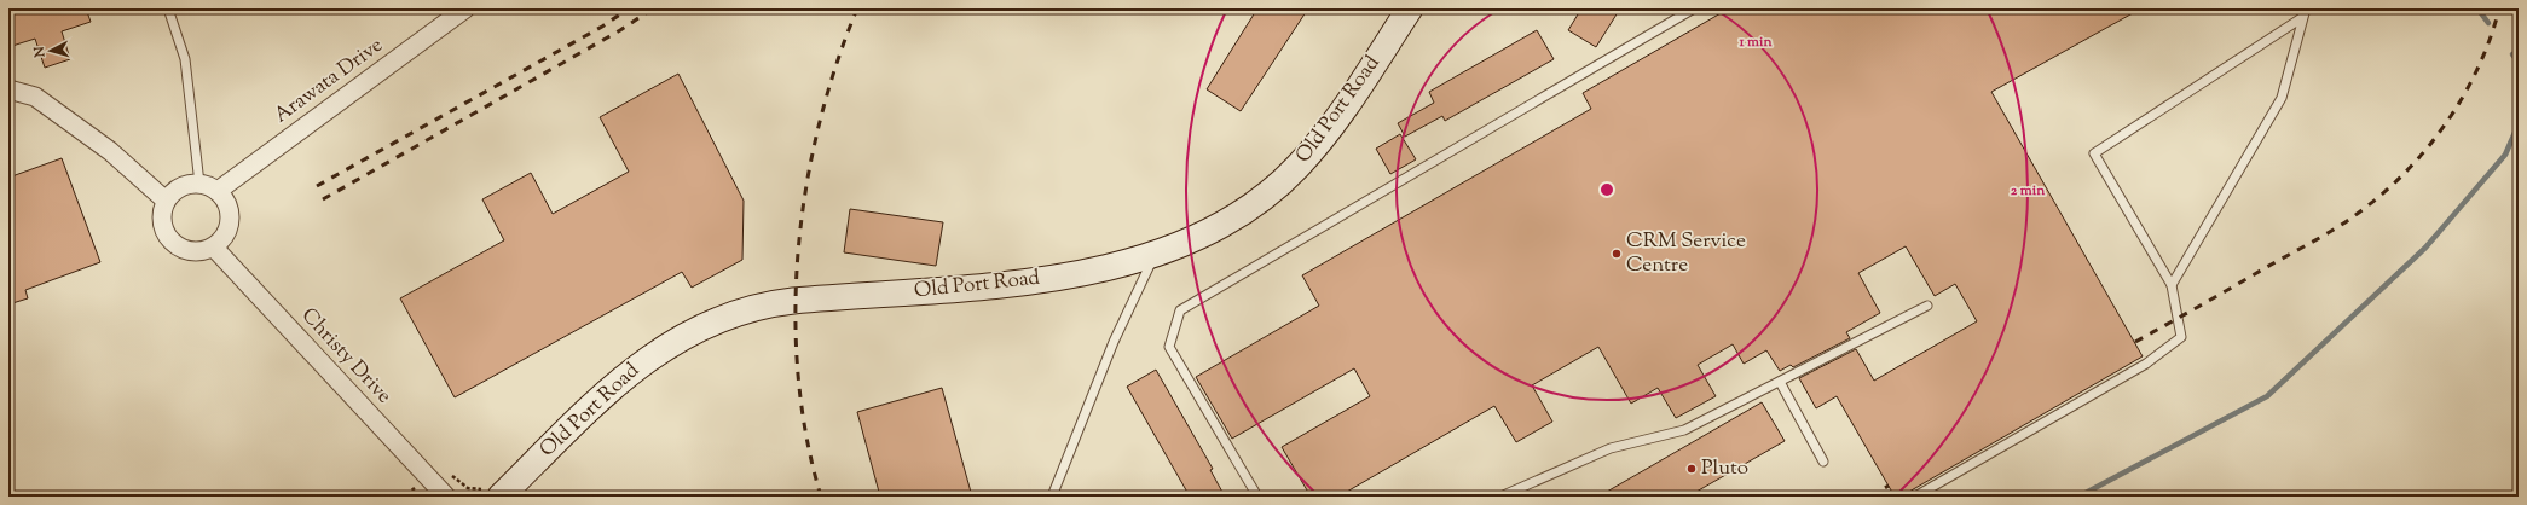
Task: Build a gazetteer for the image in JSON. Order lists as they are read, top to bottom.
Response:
{
  "streets": {
    "street": ["Arawata Drive", "Old Port Road", "Christy Drive"]
  },
  "crossings": [
    ["Arawata Drive", "Christy Drive"]
  ],
  "places": ["CRM Service Centre", "Pluto"],
  "north": "left",
  "rings": ["1 min", "2 min"]
}
